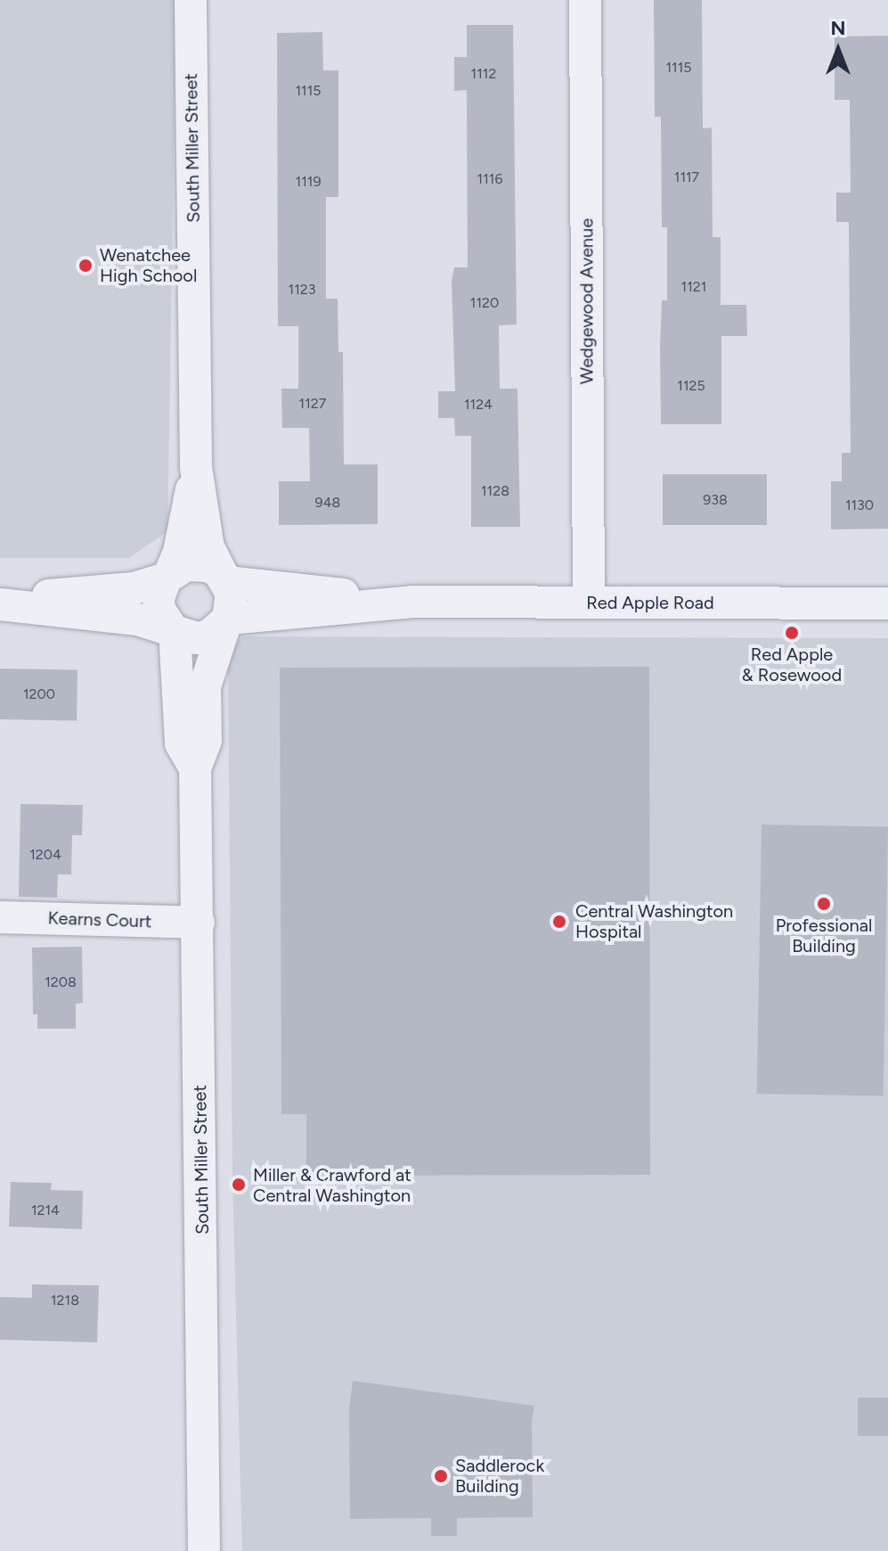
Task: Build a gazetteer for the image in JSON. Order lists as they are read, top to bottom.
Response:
{
  "streets": {
    "street": [
      "South Miller Street",
      "Wedgewood Avenue",
      "Red Apple Road",
      "Kearns Court"
    ]
  },
  "crossings": [
    ["South Miller Street", "Red Apple Road"],
    ["South Miller Street", "Kearns Court"],
    ["Wedgewood Avenue", "Red Apple Road"]
  ],
  "places": [
    "Wenatchee High School",
    "Red Apple & Rosewood",
    "Professional Building",
    "Central Washington Hospital",
    "Miller & Crawford at Central Washington",
    "Saddlerock Building"
  ],
  "house_numbers": [
    "1115",
    "1112",
    "1115",
    "1117",
    "1116",
    "1119",
    "1121",
    "1123",
    "1120",
    "1125",
    "1127",
    "1124",
    "1128",
    "938",
    "948",
    "1130",
    "1200",
    "1204",
    "1208",
    "1214",
    "1218"
  ],
  "north": "top"
}
